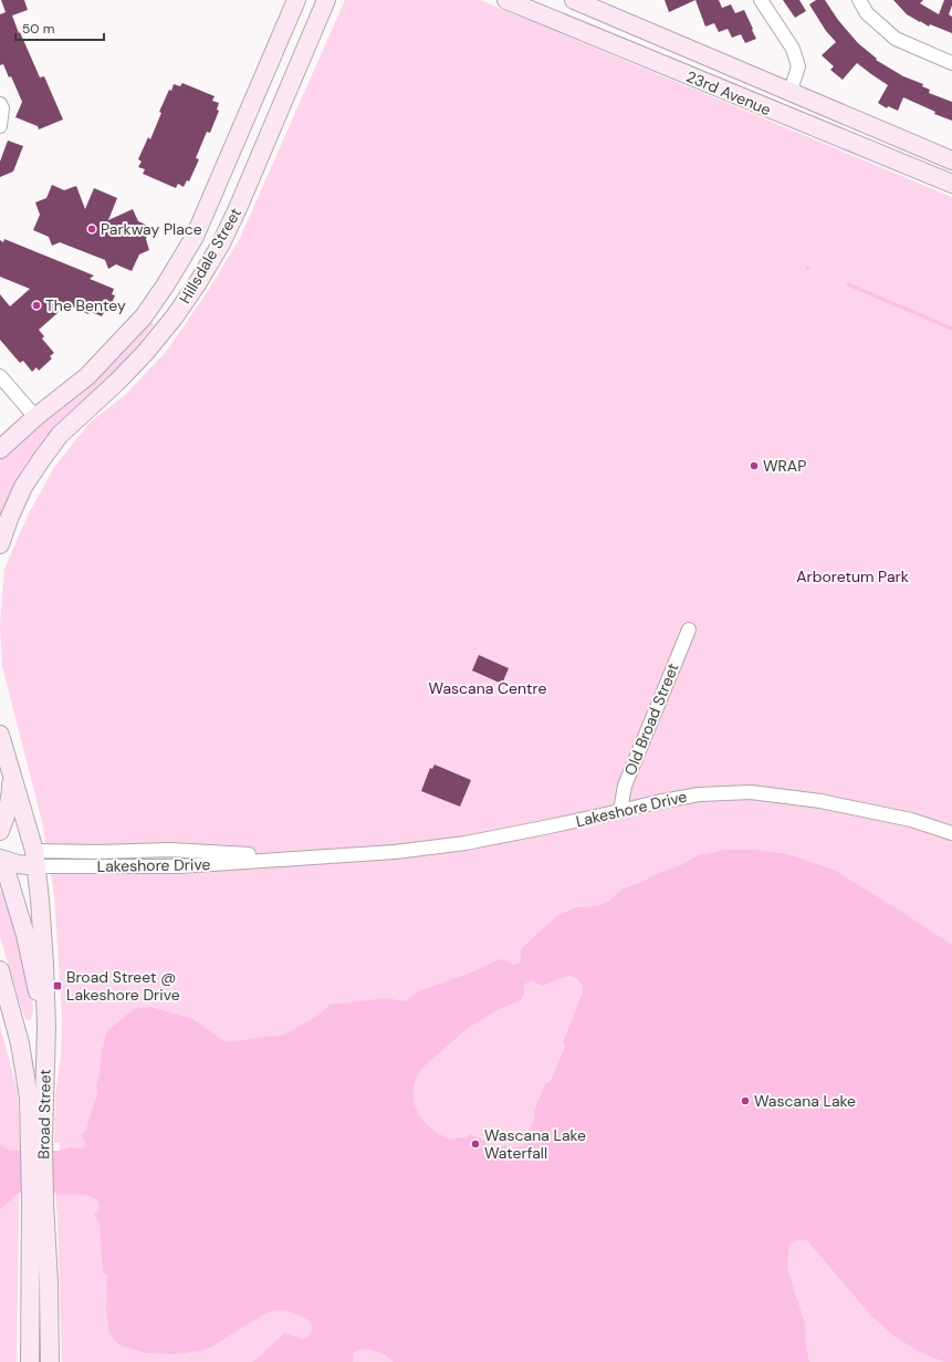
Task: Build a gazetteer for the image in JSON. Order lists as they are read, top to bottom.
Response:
{
  "streets": {
    "main road": [
      "23rd Avenue",
      "Hillsdale Street",
      "Lakeshore Drive",
      "Broad Street"
    ],
    "street": ["Old Broad Street"]
  },
  "crossings": [
    ["Old Broad Street", "Lakeshore Drive"],
    ["Lakeshore Drive", "Broad Street"]
  ],
  "parks": ["Arboretum Park", "Wascana Centre"],
  "places": {
    "other": [
      "Parkway Place",
      "The Bentey",
      "WRAP",
      "Wascana Lake",
      "Wascana Lake Waterfall"
    ],
    "transit": ["Broad Street @ Lakeshore Drive"]
  },
  "scale_bar": "50 m"
}
